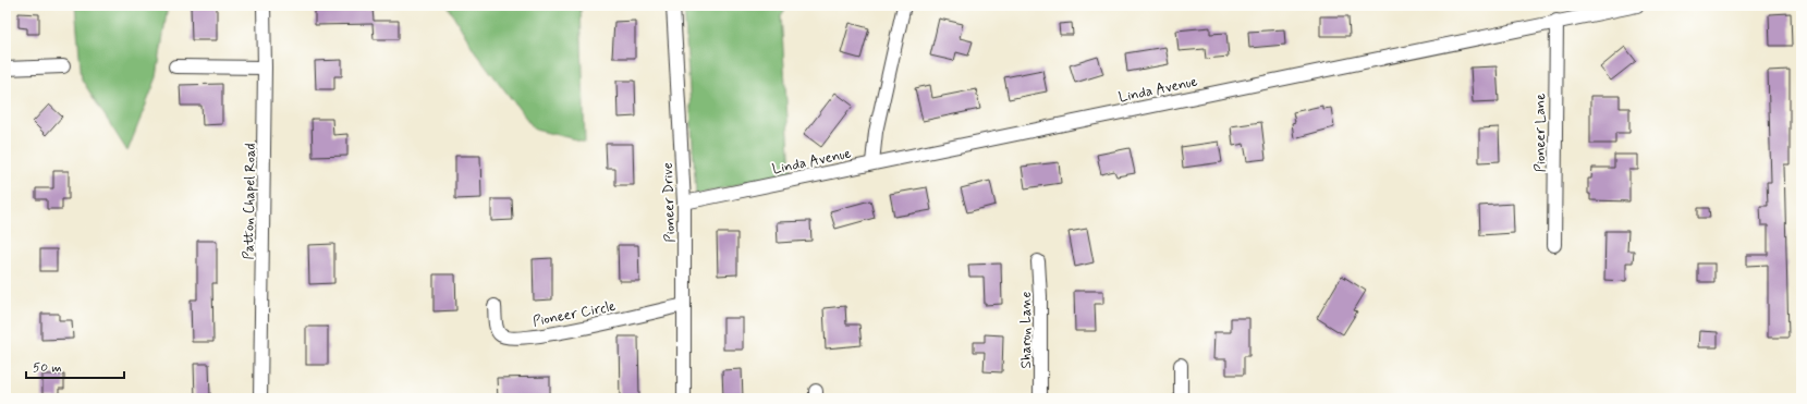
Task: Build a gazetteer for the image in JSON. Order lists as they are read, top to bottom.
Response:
{
  "streets": {
    "street": [
      "Linda Avenue",
      "Pioneer Lane",
      "Patton Chapel Road",
      "Pioneer Drive",
      "Pioneer Circle",
      "Sharon Lane"
    ]
  },
  "crossings": [
    ["Linda Avenue", "Pioneer Lane"],
    ["Linda Avenue", "Pioneer Drive"],
    ["Pioneer Drive", "Pioneer Circle"]
  ],
  "scale_bar": "50 m"
}
